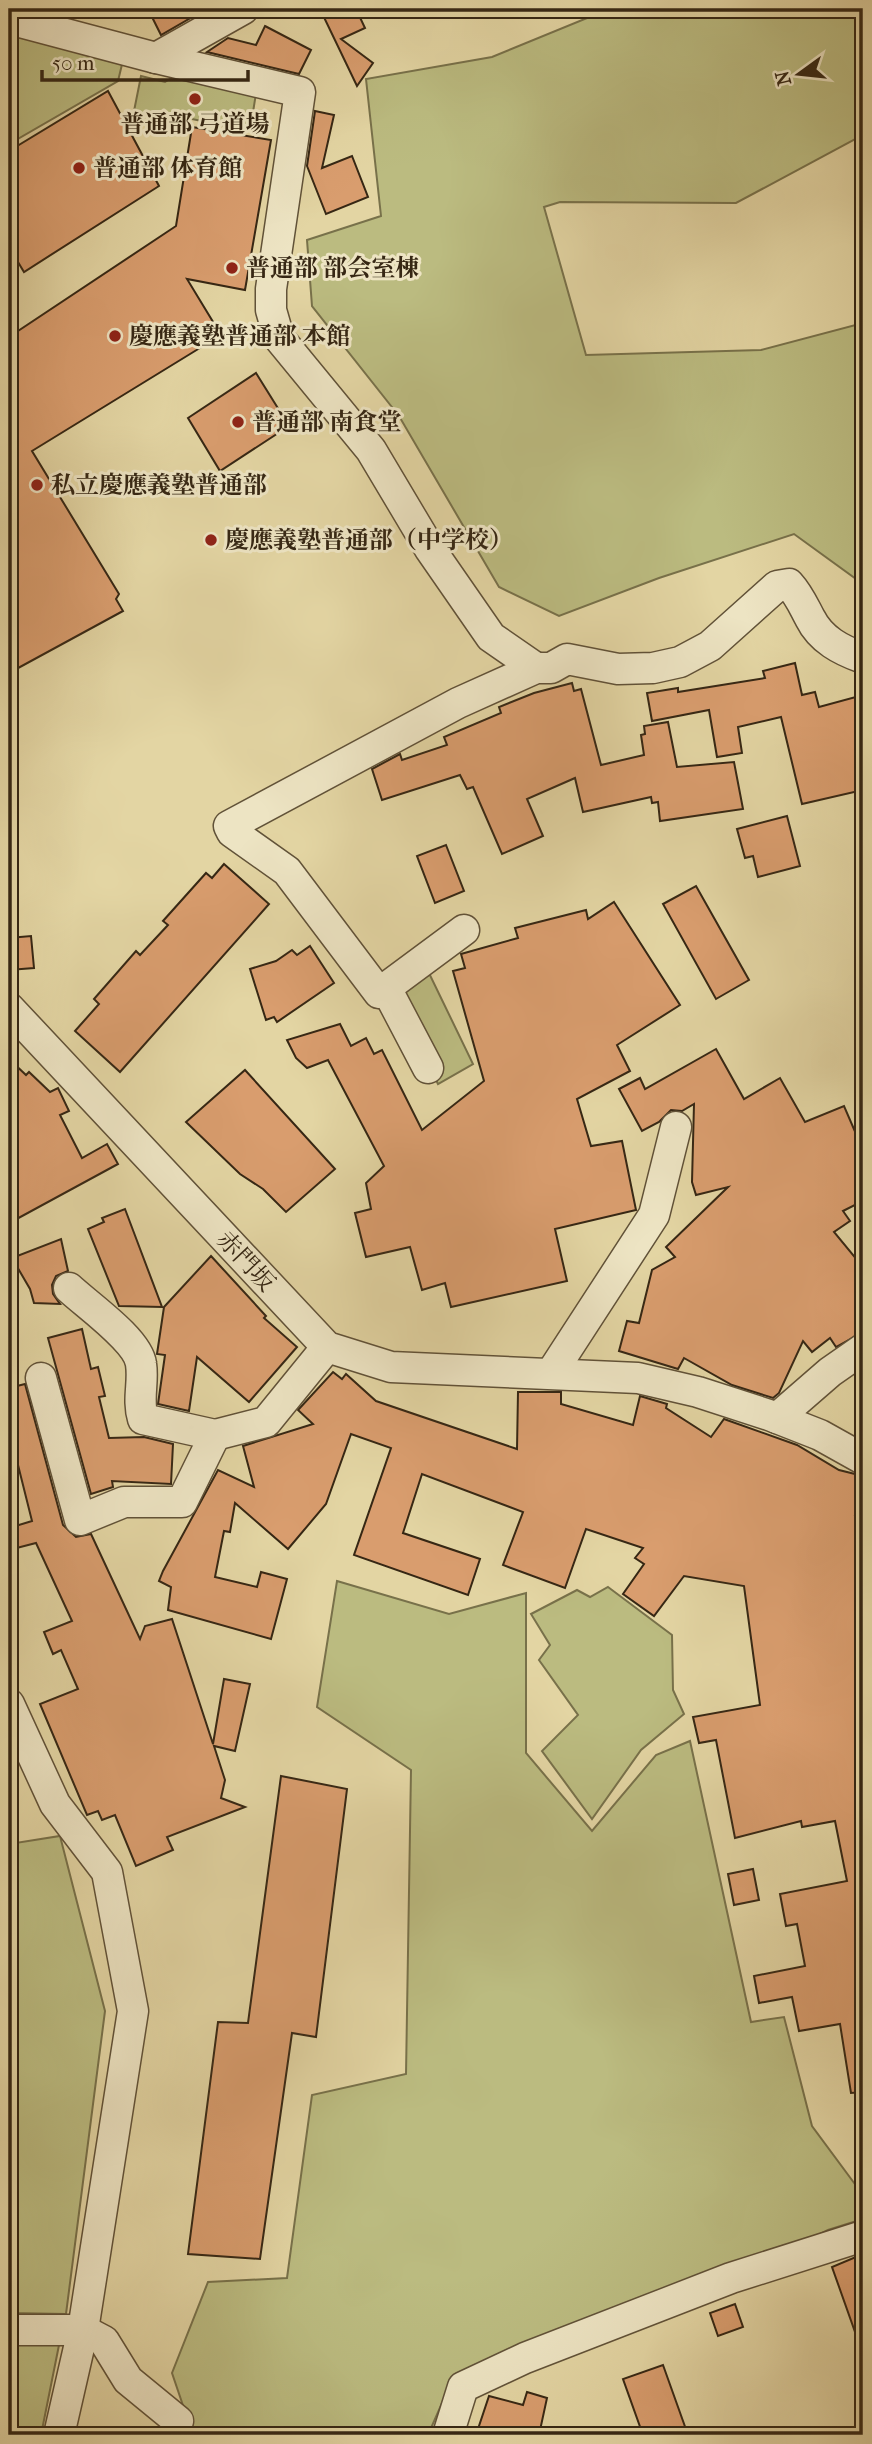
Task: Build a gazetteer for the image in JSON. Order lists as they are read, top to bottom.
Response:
{
  "streets": {
    "street": ["赤門坂"]
  },
  "places": [
    "普通部 弓道場",
    "普通部 体育館",
    "普通部 部会室棟",
    "慶應義塾普通部 本館",
    "普通部 南食堂",
    "私立慶應義塾普通部",
    "慶應義塾普通部（中学校）"
  ],
  "scale_bar": "50 m",
  "north": "left"
}
